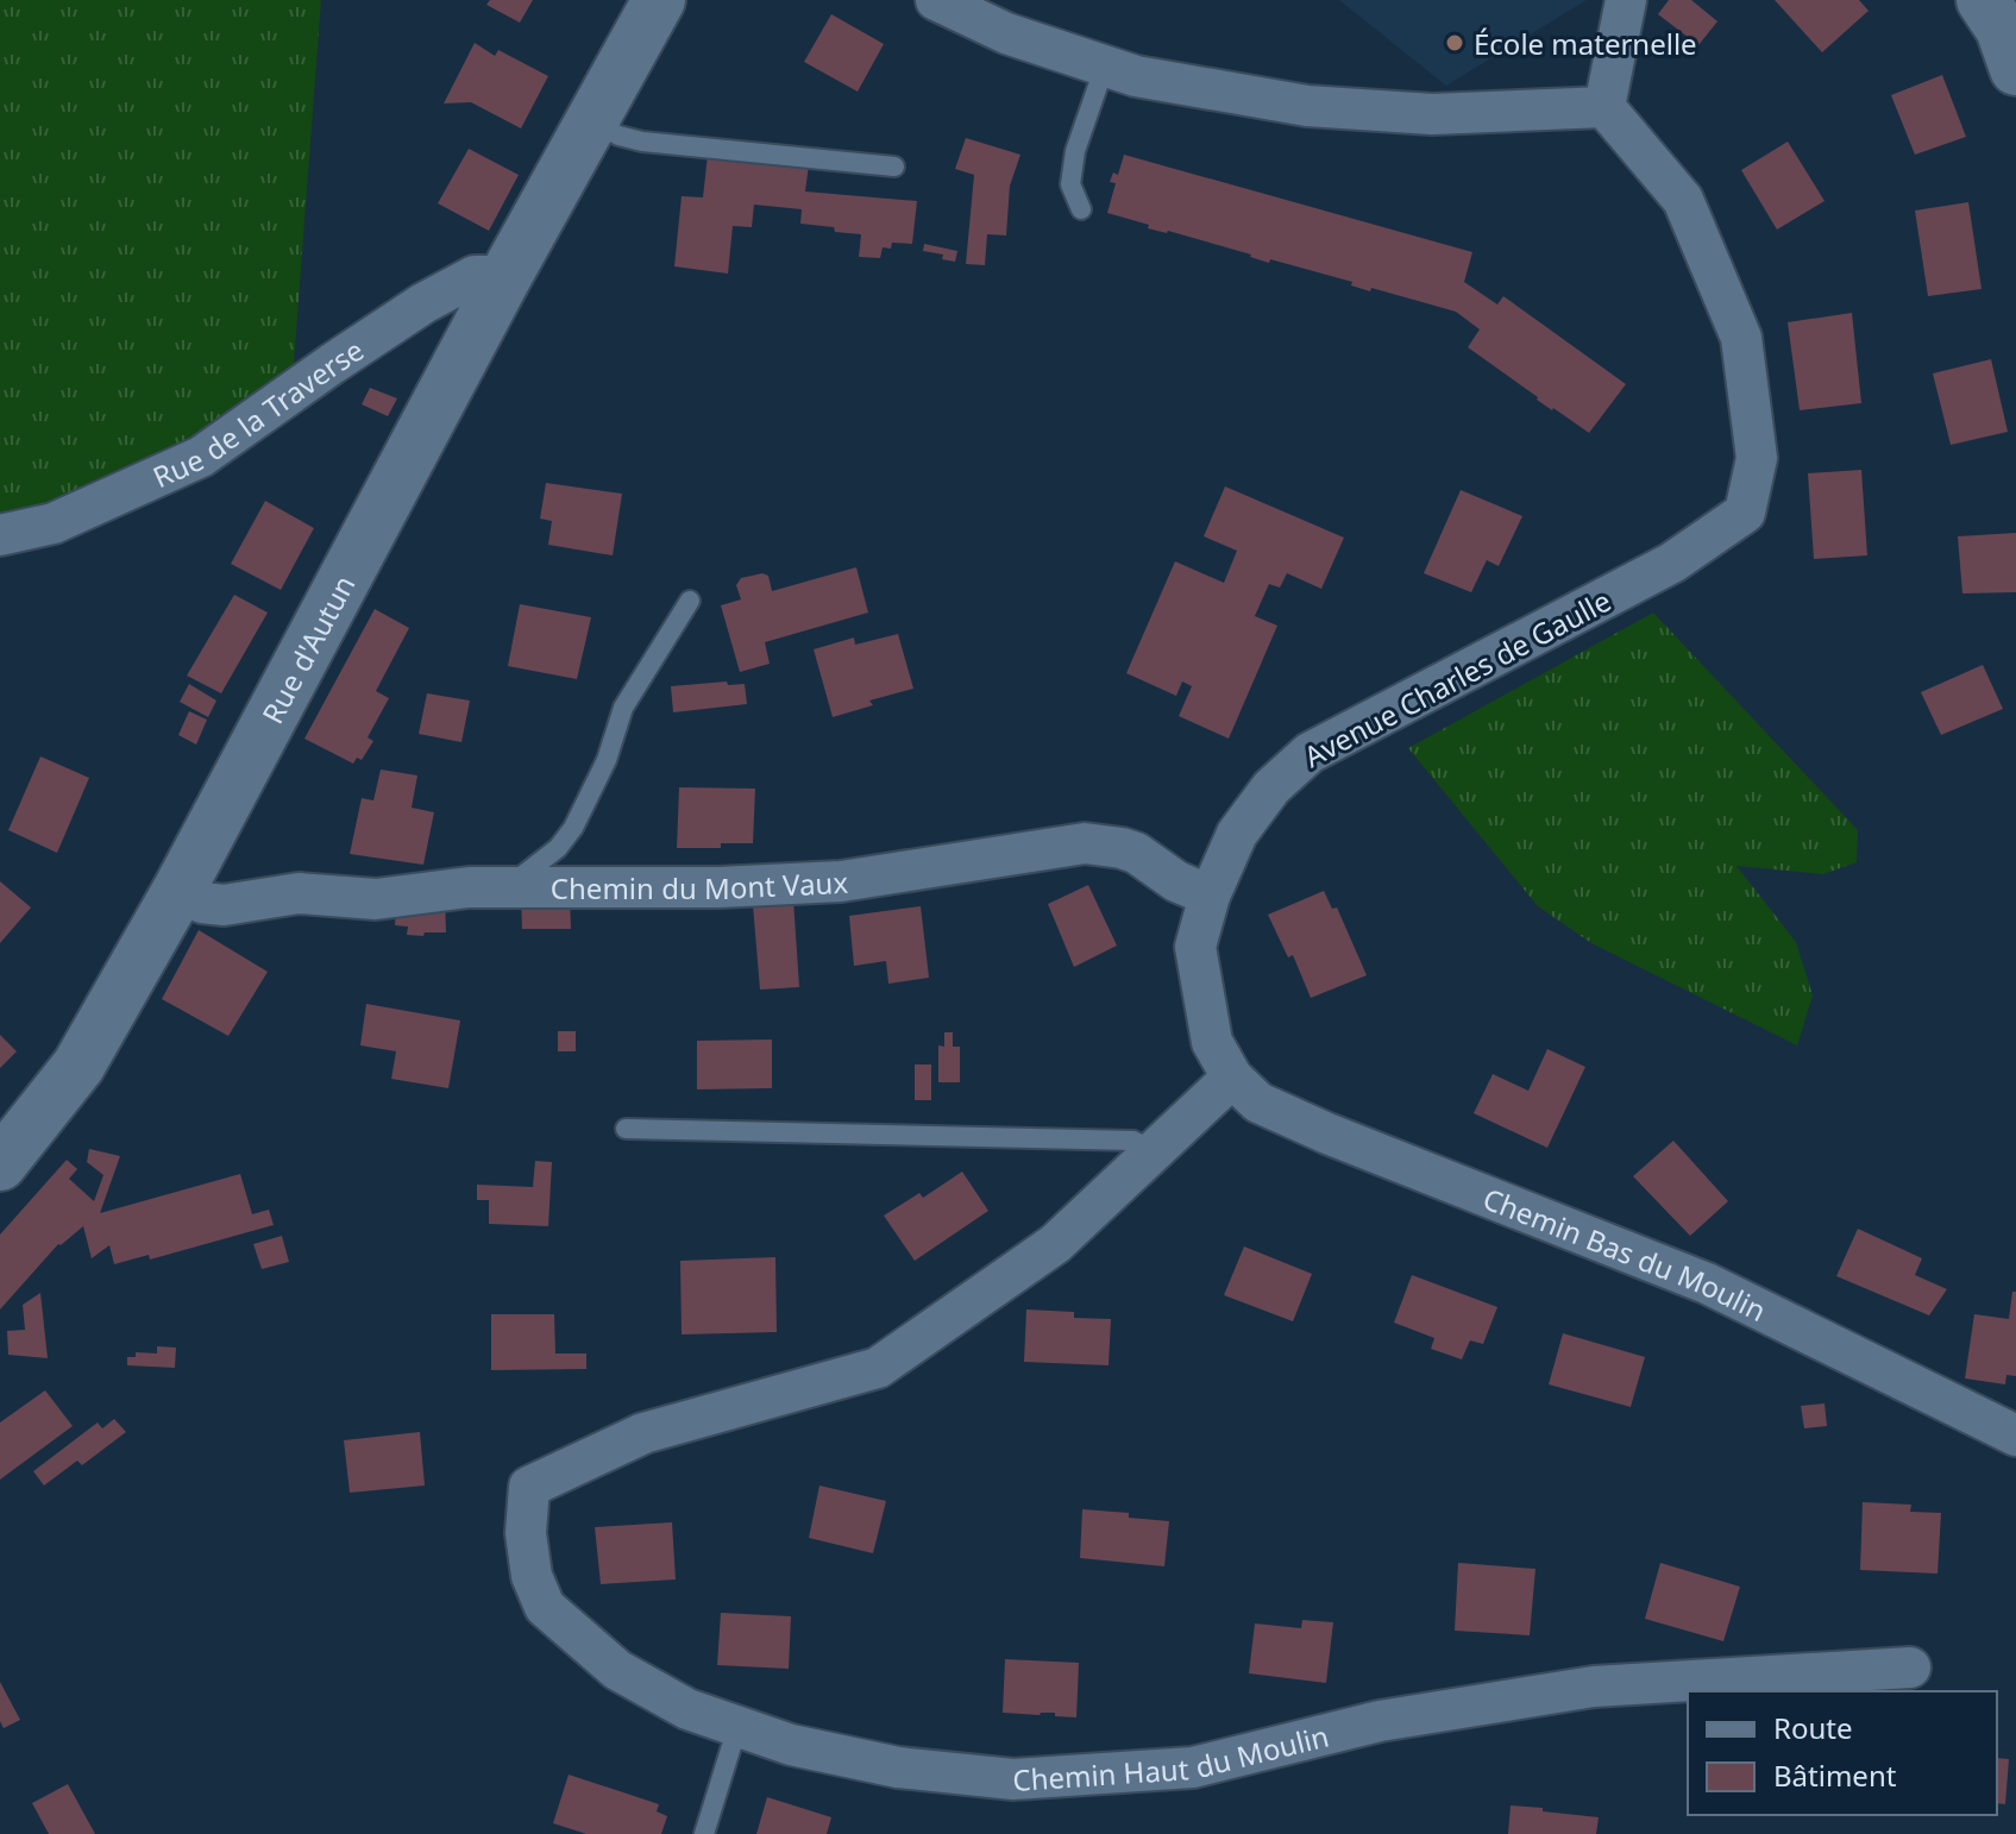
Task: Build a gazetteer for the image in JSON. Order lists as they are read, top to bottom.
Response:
{
  "streets": {
    "main road": ["Rue d'Autun"],
    "street": [
      "Rue de la Traverse",
      "Avenue Charles de Gaulle",
      "Chemin du Mont Vaux",
      "Chemin Bas du Moulin",
      "Chemin Haut du Moulin"
    ]
  },
  "crossings": [
    ["Rue de la Traverse", "Rue d'Autun"],
    ["Rue d'Autun", "Chemin du Mont Vaux"],
    ["Avenue Charles de Gaulle", "Chemin du Mont Vaux"],
    ["Avenue Charles de Gaulle", "Chemin Bas du Moulin"]
  ],
  "places": ["École maternelle"],
  "legend": ["Route", "Bâtiment"]
}
